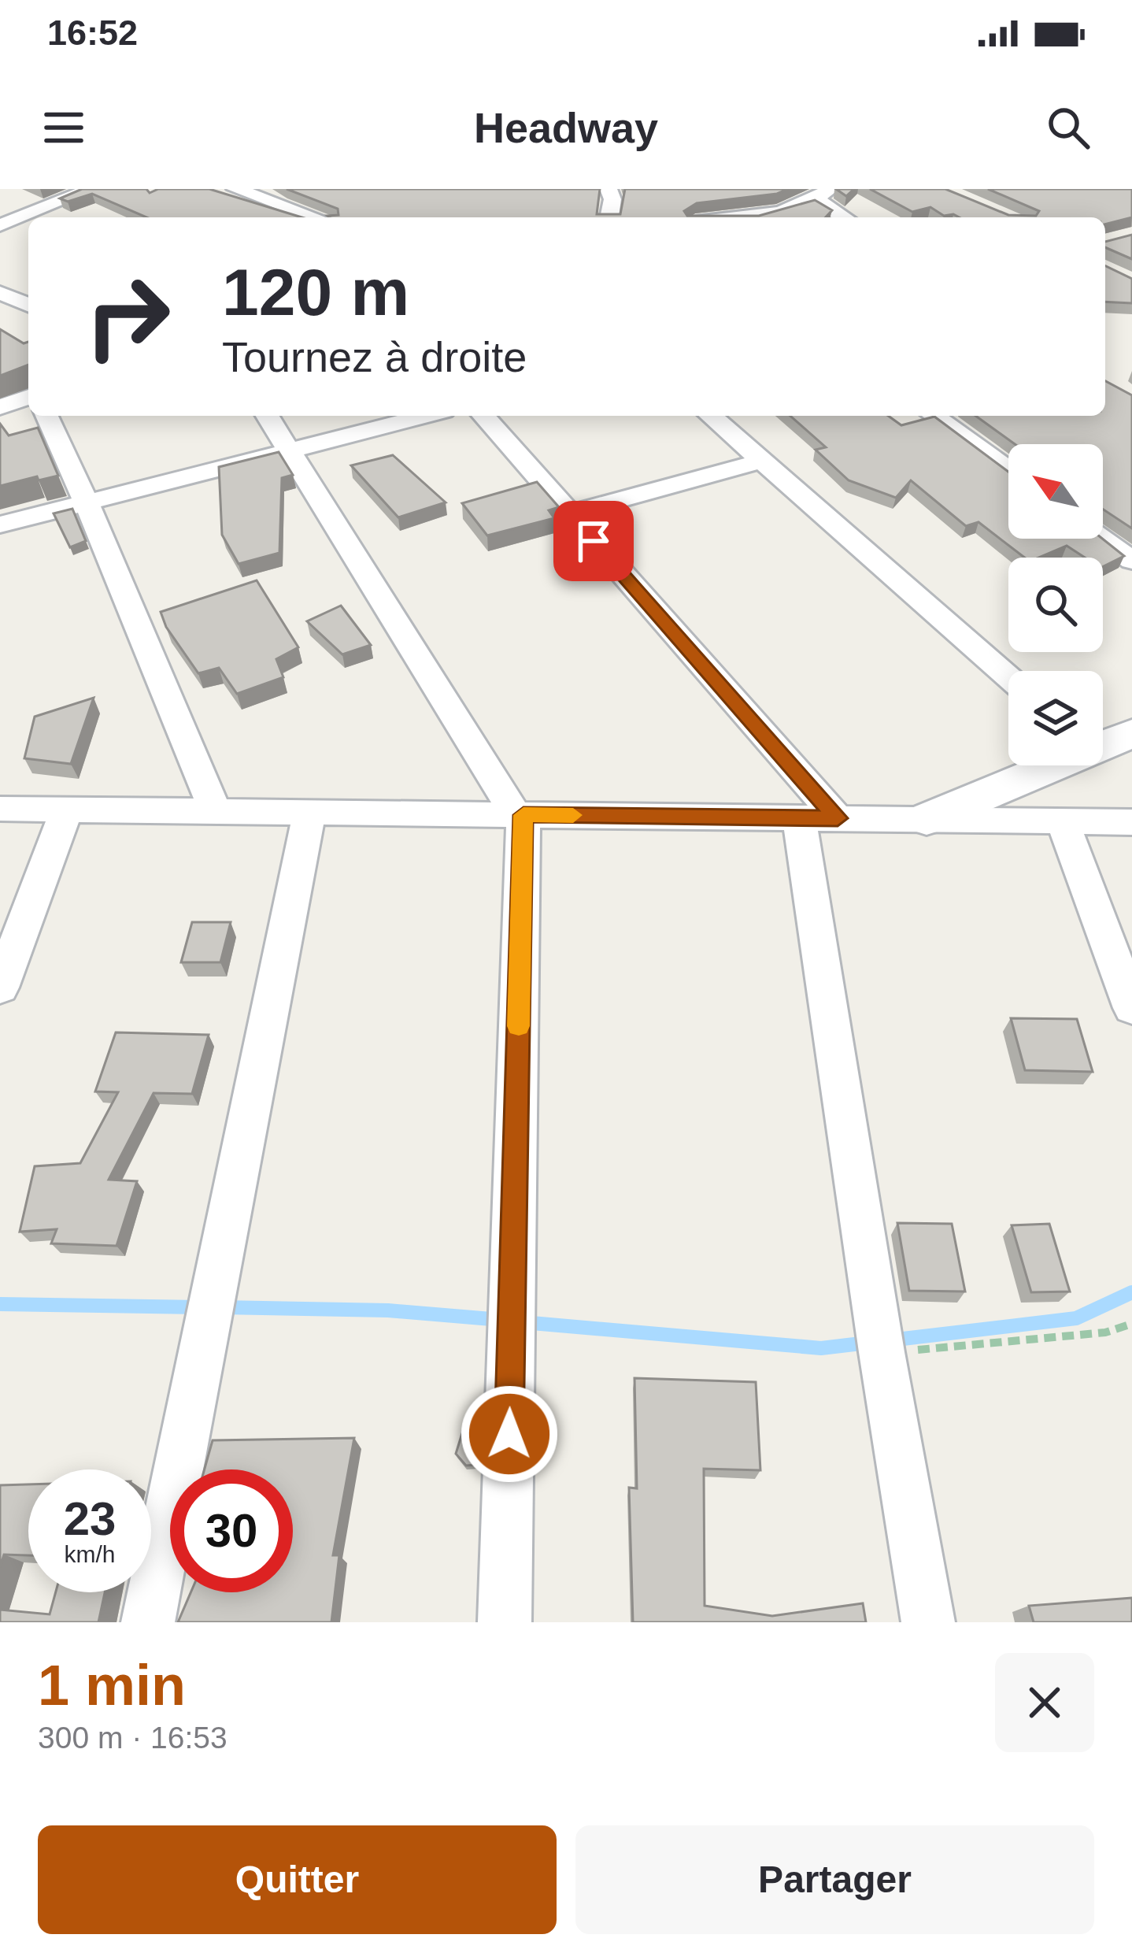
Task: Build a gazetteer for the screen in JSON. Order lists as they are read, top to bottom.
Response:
{
  "north": "top left",
  "page": {
    "status": "16:52",
    "header": "Headway",
    "turn": ["120 m", "Tournez à droite"],
    "speed": "23 km/h",
    "limit": "30",
    "heading": ["1 min", "300 m · 16:53"],
    "buttons": ["Quitter", "Partager"]
  }
}
